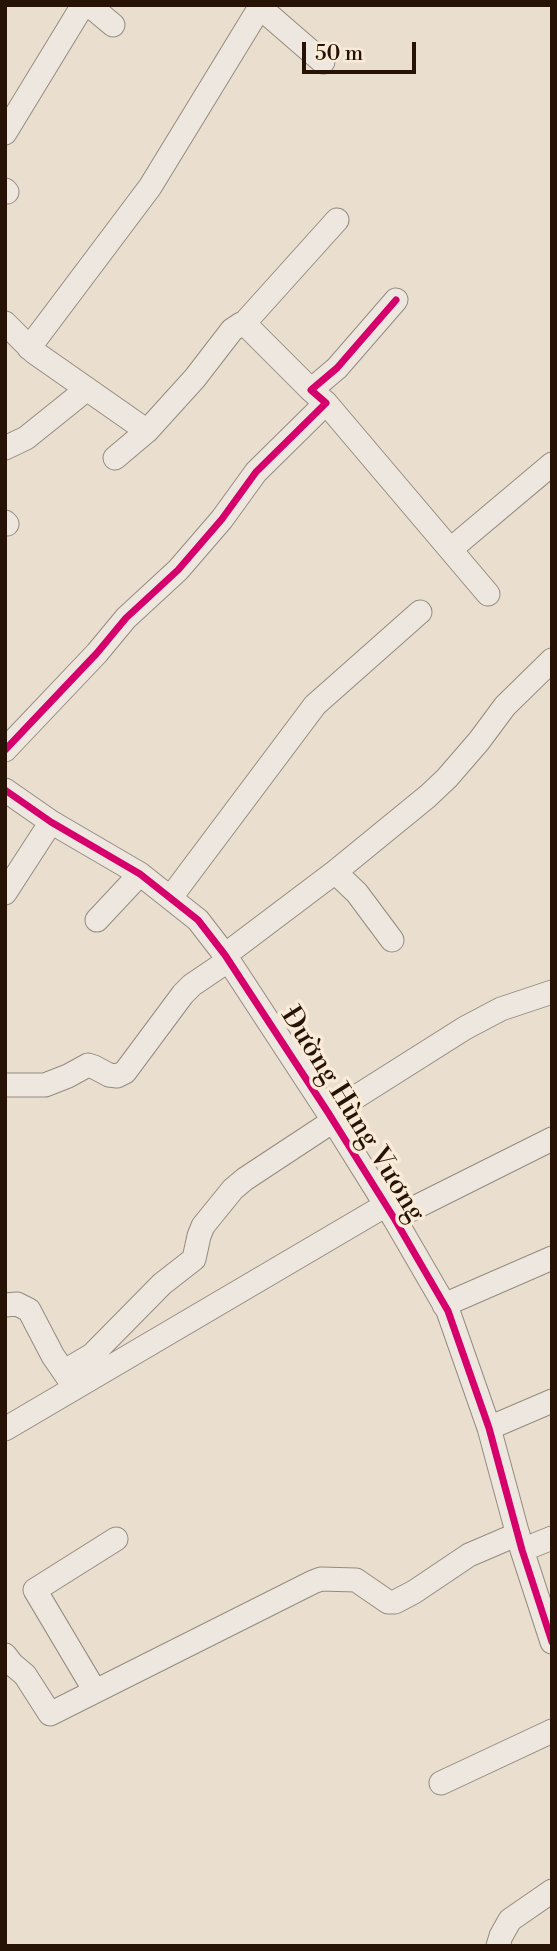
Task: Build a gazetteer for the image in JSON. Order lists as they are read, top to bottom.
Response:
{
  "streets": {
    "street": ["Đường Hùng Vương"]
  },
  "scale_bar": "50 m"
}
